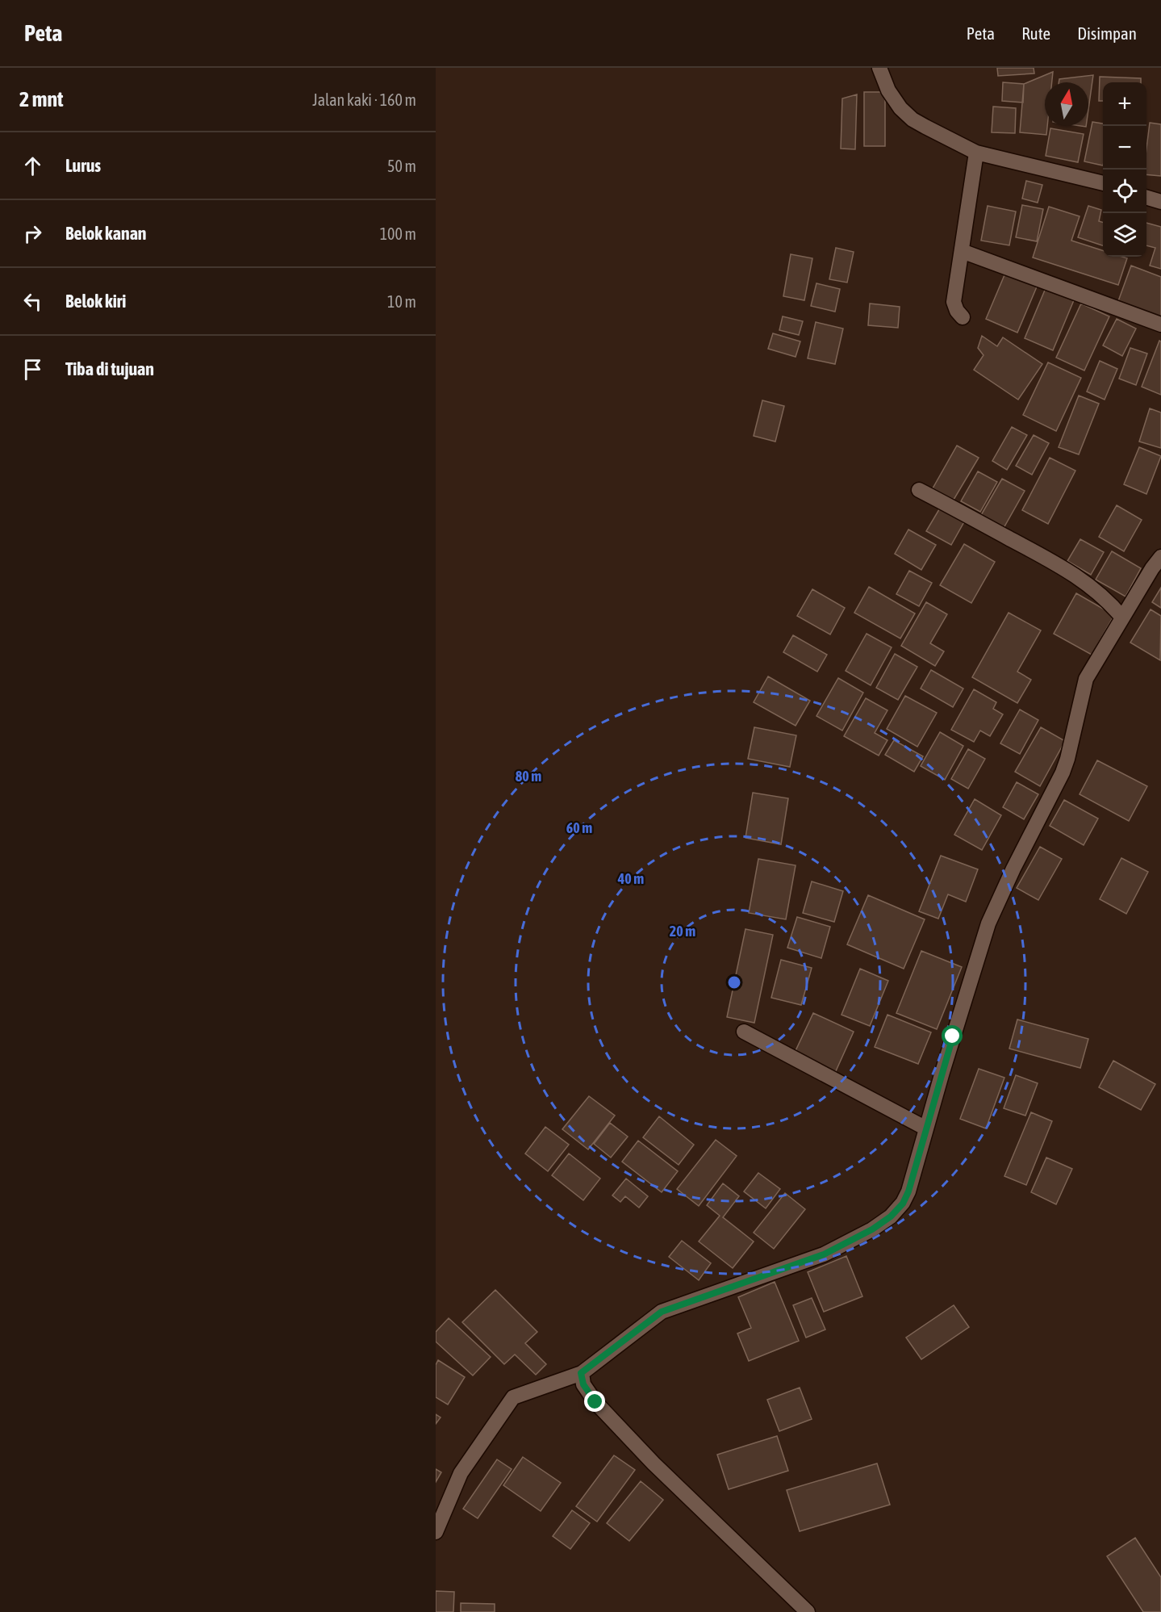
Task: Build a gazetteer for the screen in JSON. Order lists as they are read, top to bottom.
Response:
{
  "north": "top",
  "page": {
    "header": "Peta",
    "nav": ["Peta", "Rute", "Disimpan"],
    "heading": ["2 mnt", "Jalan kaki · 160 m"],
    "map_buttons": ["+", "−"],
    "list": [
      ["Lurus", "50 m"],
      ["Belok kanan", "100 m"],
      ["Belok kiri", "10 m"],
      "Tiba di tujuan"
    ]
  },
  "rings": [
    "80 m",
    "60 m",
    "40 m",
    "20 m"
  ]
}
